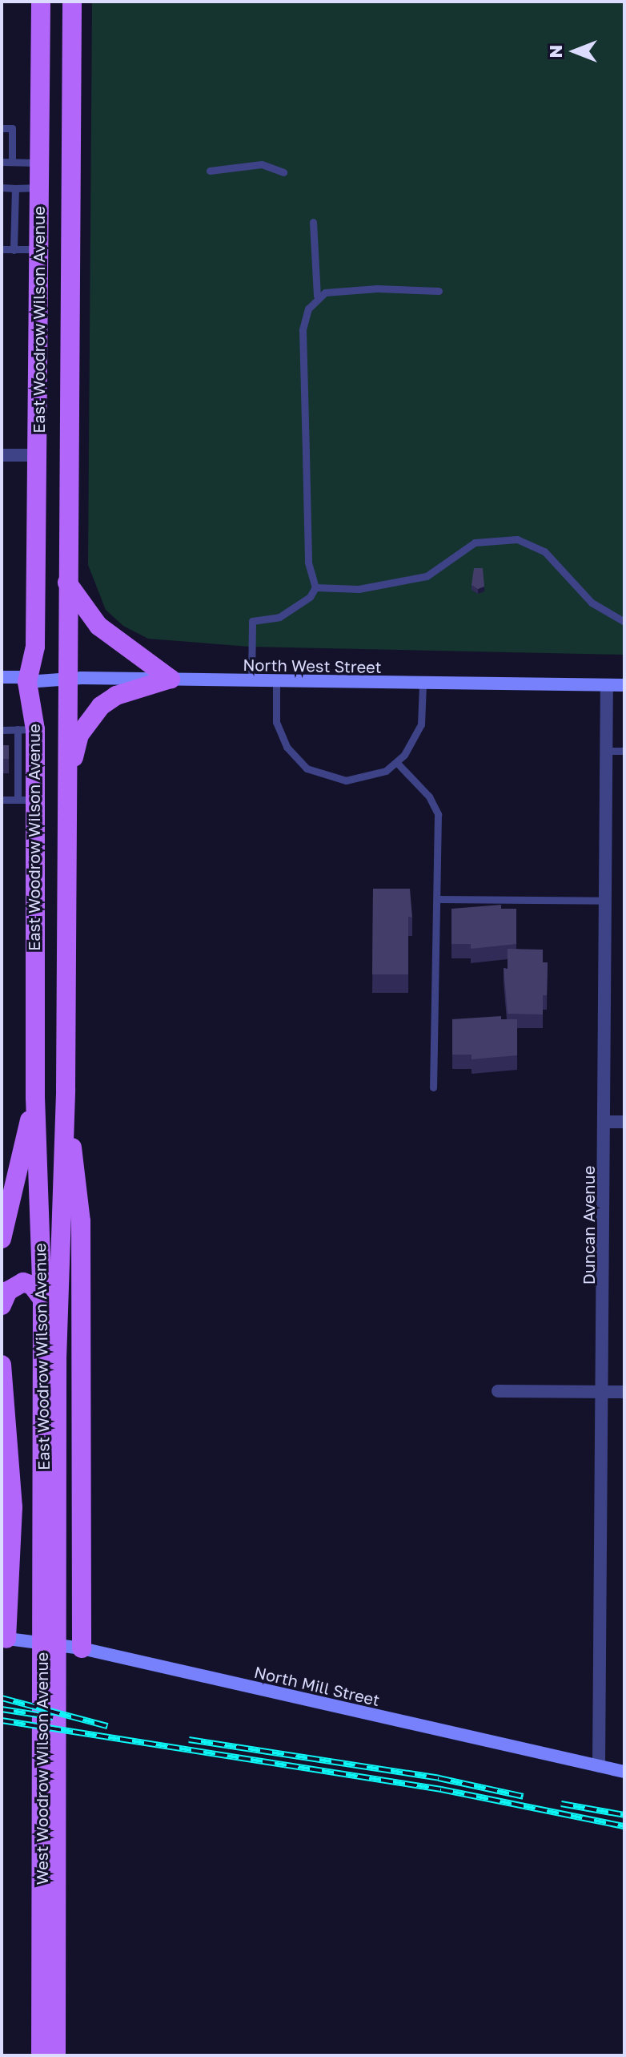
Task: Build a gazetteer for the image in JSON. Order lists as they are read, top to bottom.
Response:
{
  "streets": {
    "main road": ["East Woodrow Wilson Avenue", "West Woodrow Wilson Avenue"],
    "street": ["North West Street", "Duncan Avenue", "North Mill Street"]
  },
  "crossings": [
    ["East Woodrow Wilson Avenue", "North West Street"],
    ["East Woodrow Wilson Avenue", "West Woodrow Wilson Avenue"],
    ["North West Street", "Duncan Avenue"],
    ["Duncan Avenue", "North Mill Street"]
  ],
  "north": "left"
}
